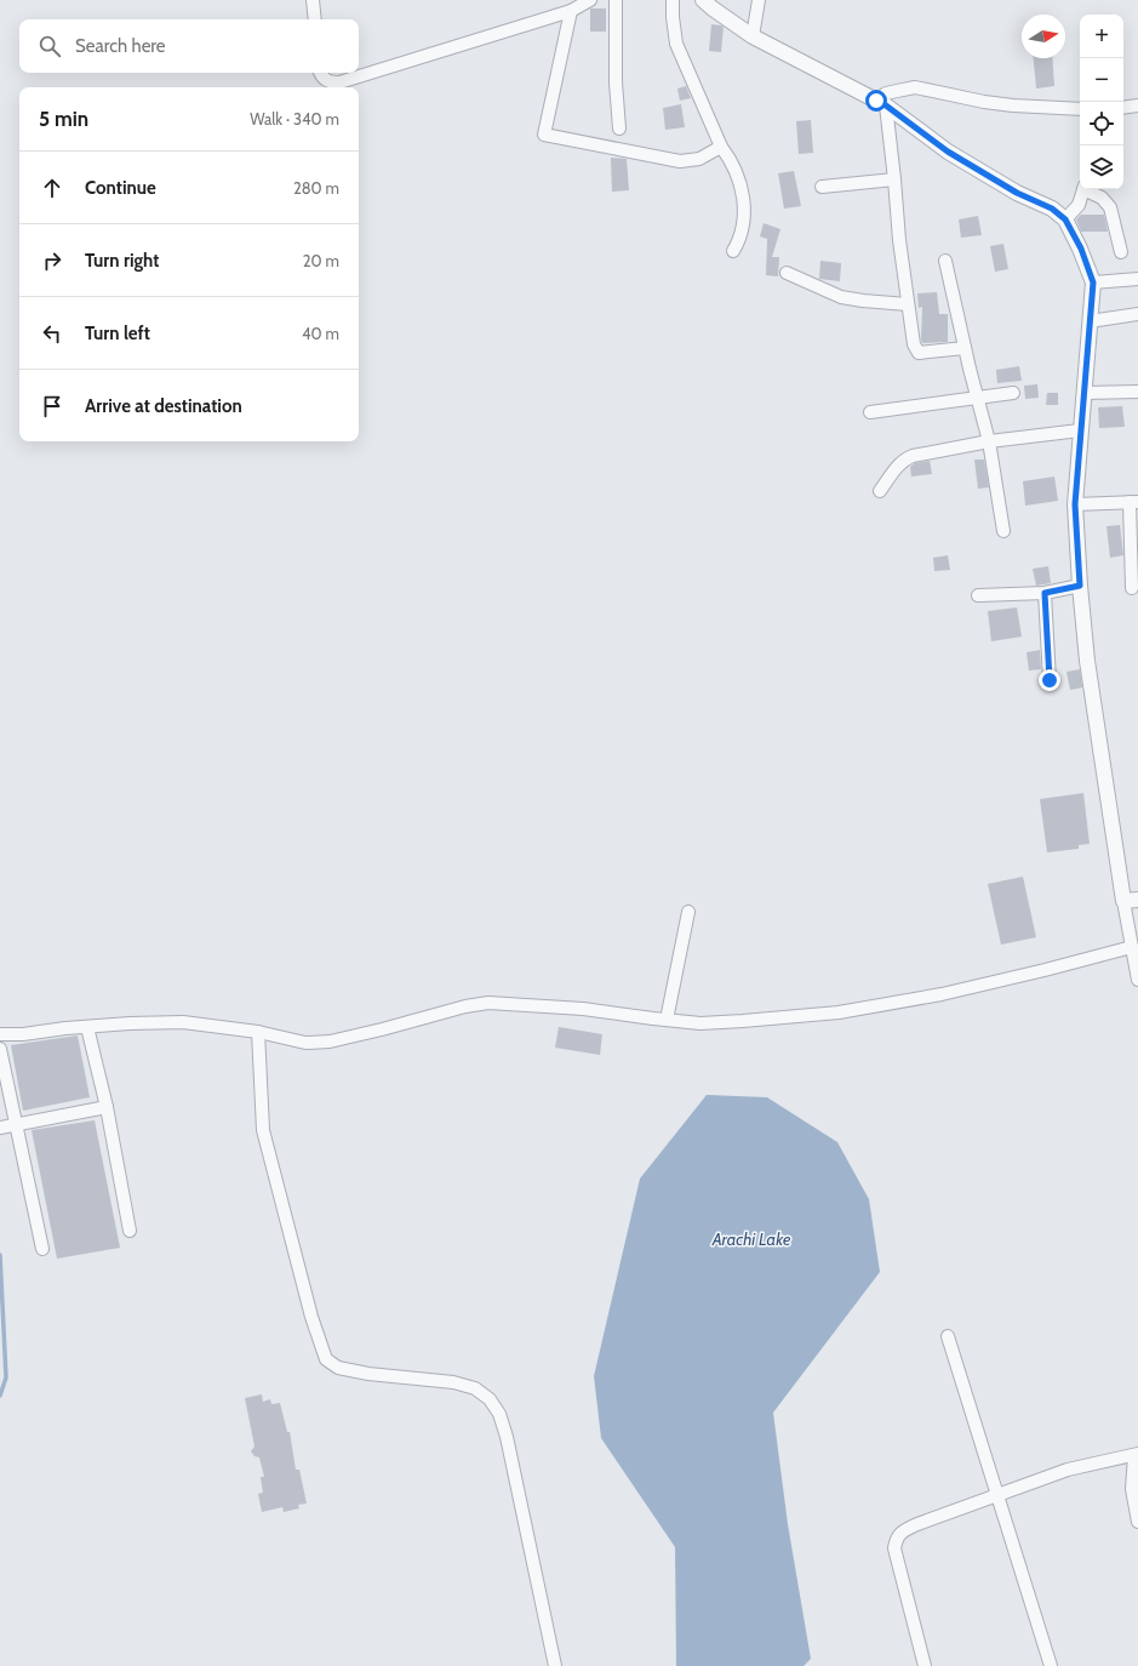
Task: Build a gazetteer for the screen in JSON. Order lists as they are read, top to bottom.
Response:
{
  "water": ["Arachi Lake"],
  "north": "right",
  "page": {
    "map_buttons": ["+", "−"],
    "search": "Search here",
    "heading": ["5 min", "Walk · 340 m"],
    "list": [
      ["Continue", "280 m"],
      ["Turn right", "20 m"],
      ["Turn left", "40 m"],
      "Arrive at destination"
    ]
  }
}
